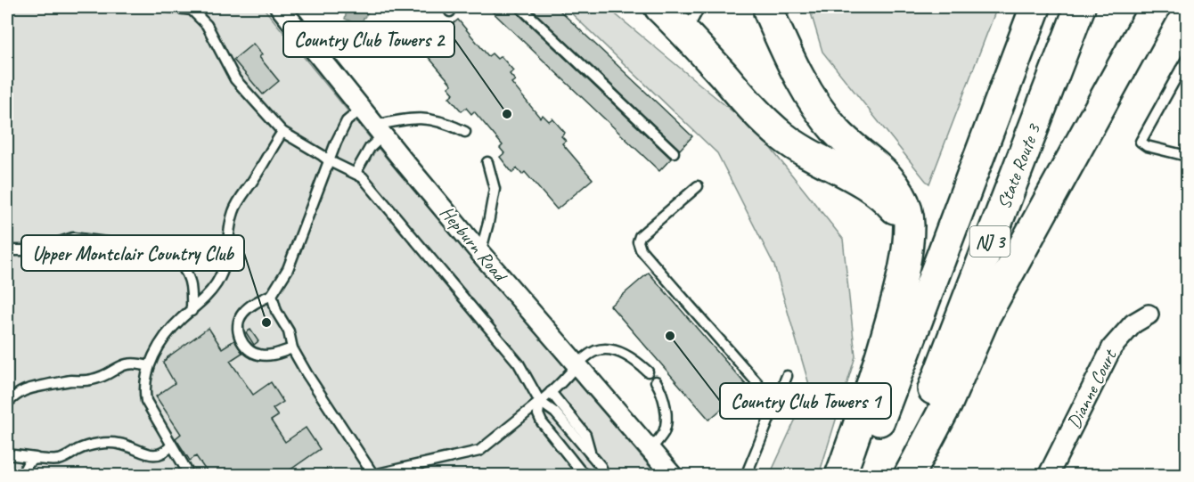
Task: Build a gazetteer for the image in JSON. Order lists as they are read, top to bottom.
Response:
{
  "streets": {
    "highway": ["State Route 3", "NJ 3"],
    "street": ["Hepburn Road", "Dianne Court"]
  },
  "places": ["Country Club Towers 2", "Upper Montclair Country Club", "Country Club Towers 1"]
}
